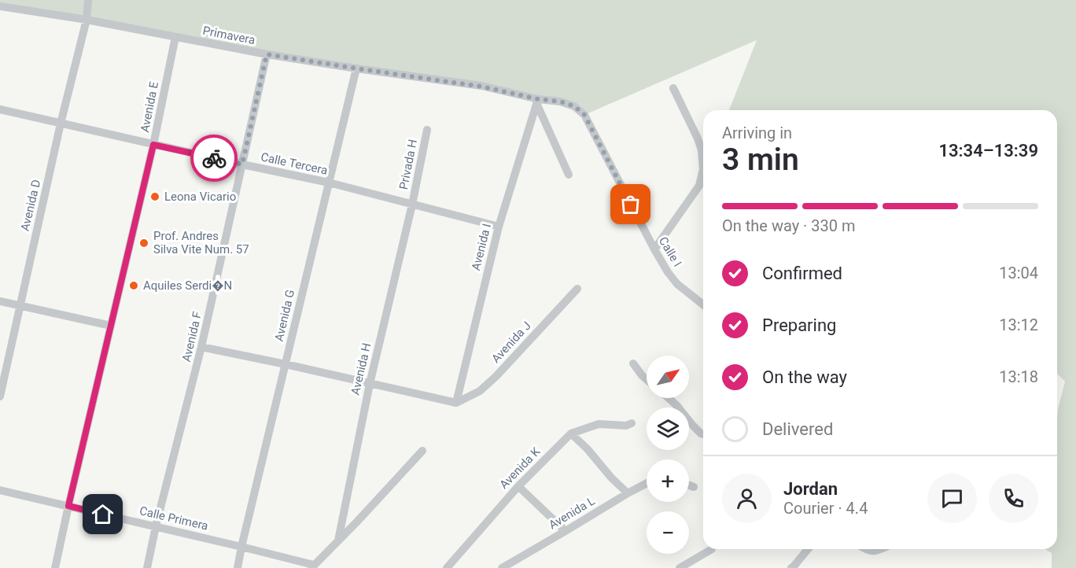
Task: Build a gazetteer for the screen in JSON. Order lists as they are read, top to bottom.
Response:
{
  "streets": {
    "street": [
      "Primavera",
      "Avenida E",
      "Calle Tercera",
      "Privada H",
      "Avenida D",
      "Avenida I",
      "Calle I",
      "Avenida G",
      "Avenida F",
      "Avenida J",
      "Avenida H",
      "Avenida K",
      "Avenida L",
      "Calle Primera"
    ]
  },
  "crossings": [
    ["Primavera", "Avenida E"],
    ["Primavera", "Avenida D"],
    ["Primavera", "Avenida I"],
    ["Primavera", "Calle I"],
    ["Primavera", "Avenida G"],
    ["Primavera", "Avenida F"],
    ["Avenida E", "Calle Tercera"],
    ["Avenida E", "Calle Primera"],
    ["Calle Tercera", "Privada H"],
    ["Calle Tercera", "Avenida D"],
    ["Calle Tercera", "Avenida I"],
    ["Calle Tercera", "Avenida G"],
    ["Calle Tercera", "Avenida F"],
    ["Calle Tercera", "Avenida H"],
    ["Privada H", "Avenida H"],
    ["Avenida I", "Calle I"],
    ["Avenida I", "Avenida J"],
    ["Avenida G", "Calle Primera"],
    ["Avenida F", "Calle Primera"]
  ],
  "places": ["Leona Vicario", "Prof. Andres Silva Vite Num. 57", "Aquiles Serdi�N"],
  "north": "top right",
  "page": {
    "heading": ["3 min", "Arriving in", "13:34–13:39"],
    "panel": ["Jordan", "Courier · 4.4"],
    "bar": "On the way · 330 m",
    "list": [
      ["Confirmed", "13:04"],
      ["Preparing", "13:12"],
      ["On the way", "13:18"],
      "Delivered"
    ],
    "map_buttons": ["+", "−"]
  }
}
